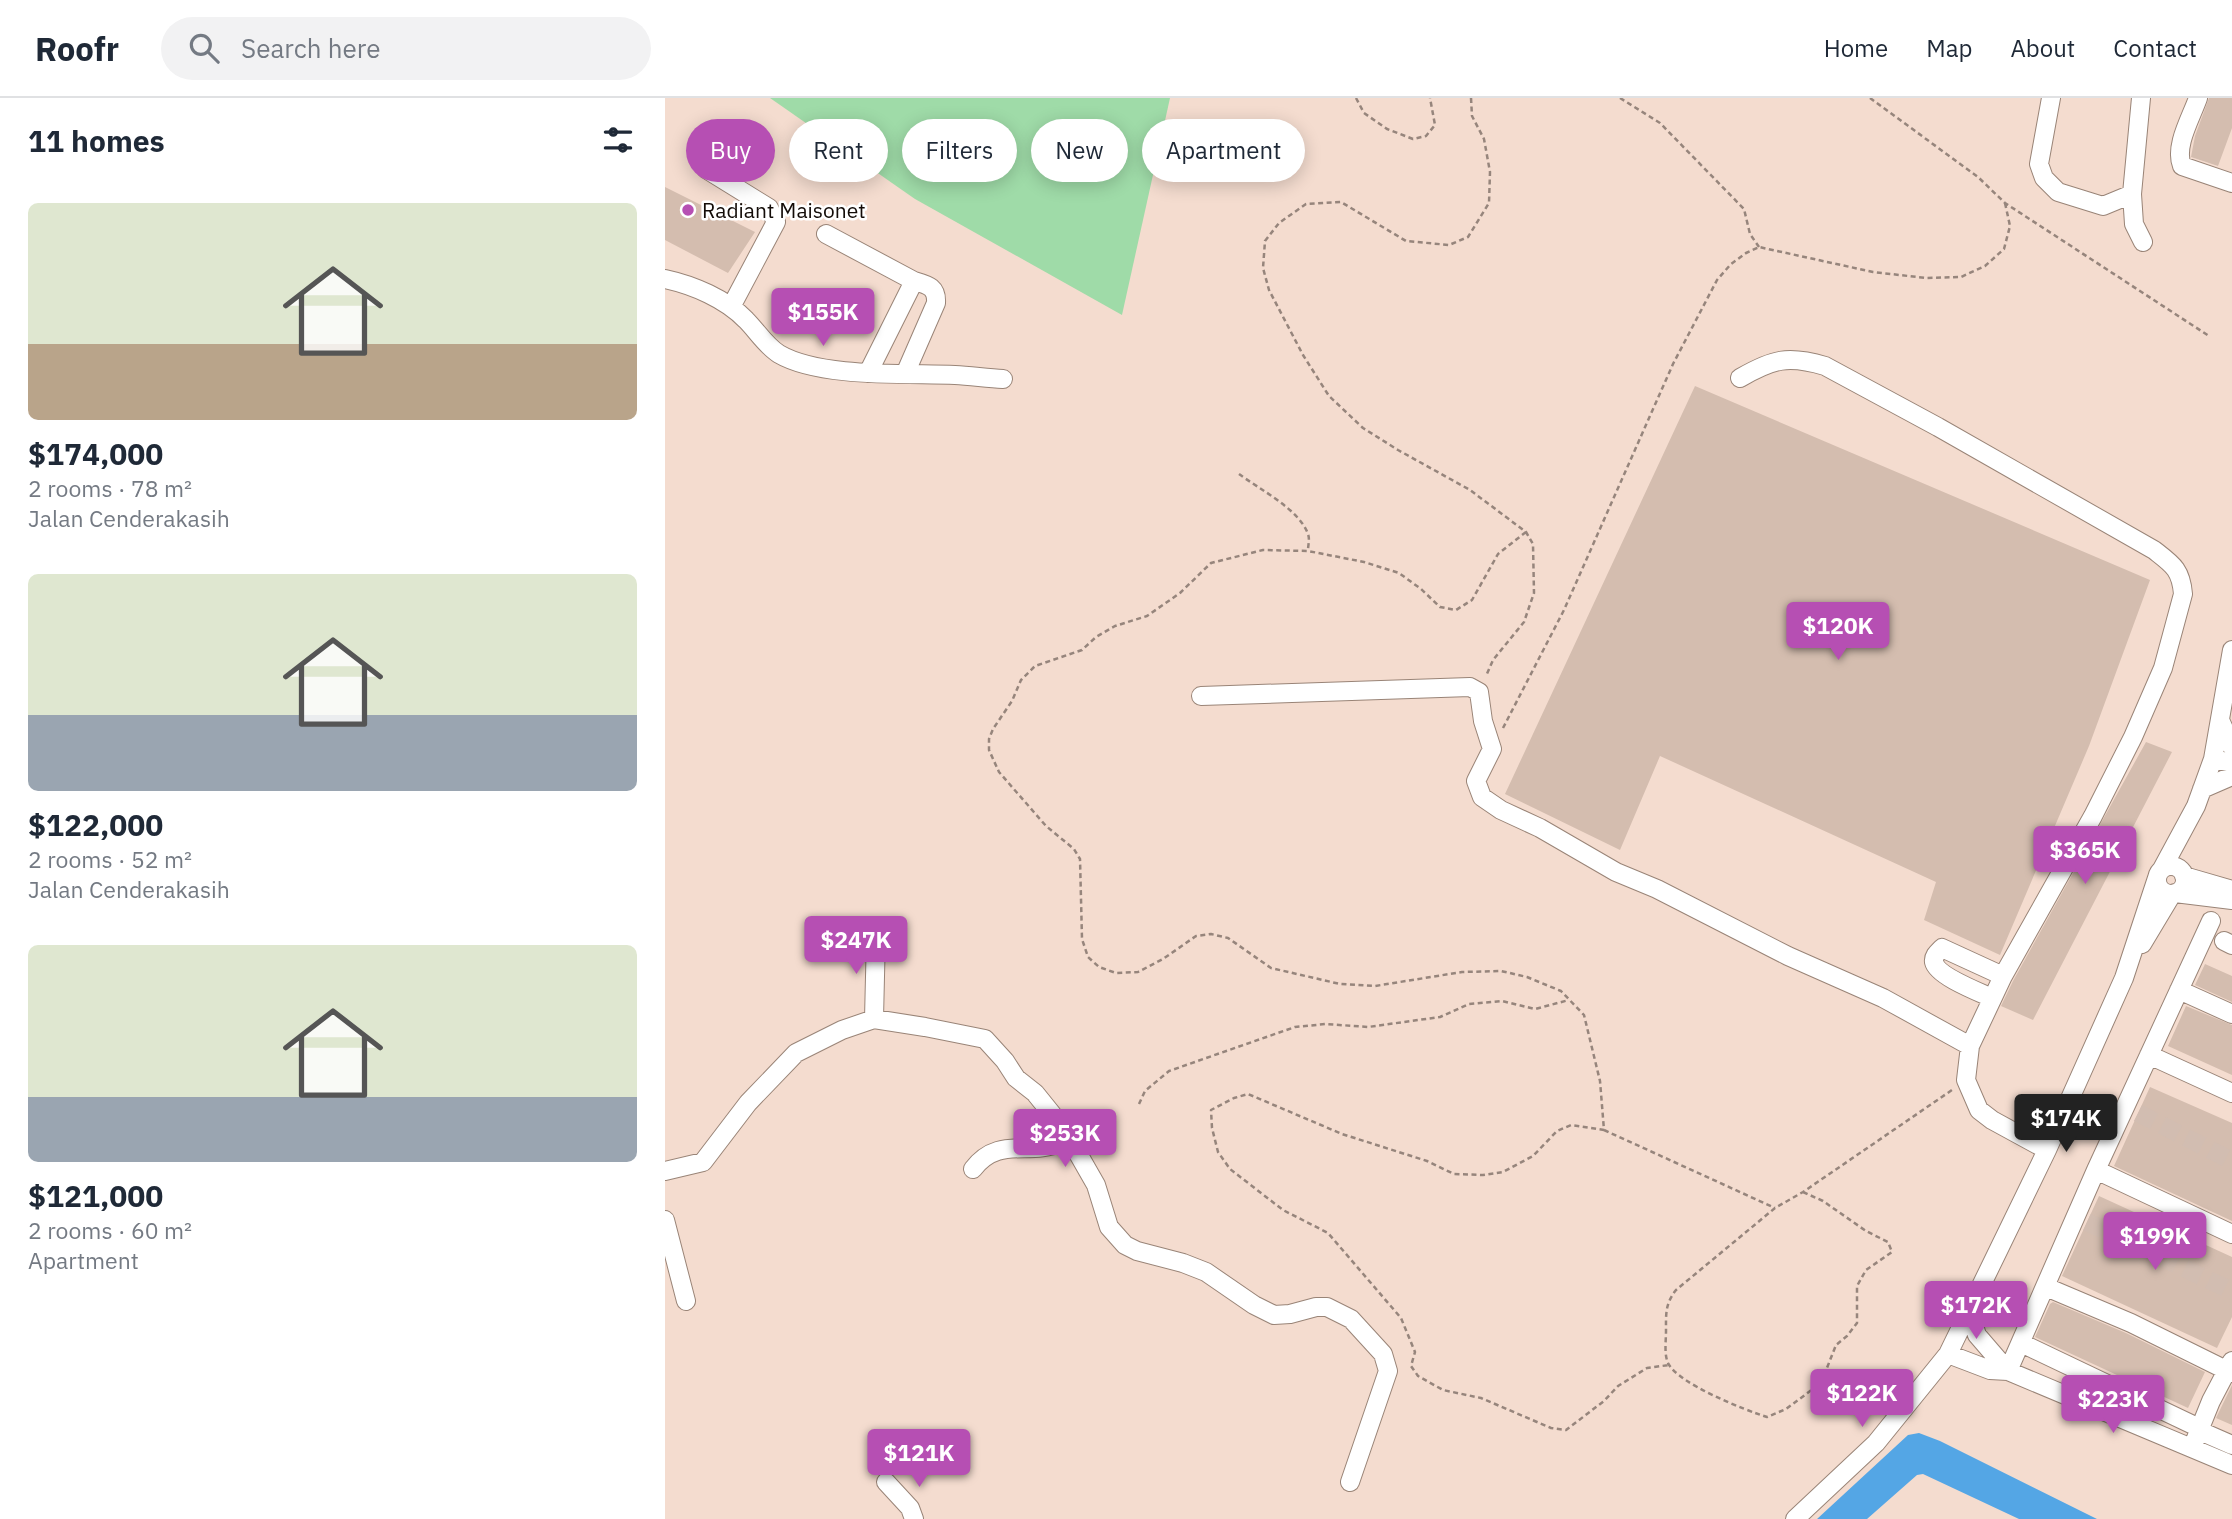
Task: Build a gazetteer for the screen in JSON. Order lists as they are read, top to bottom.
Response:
{
  "places": ["Radiant Maisonet"],
  "page": {
    "header": "Roofr",
    "search": "Search here",
    "nav": [
      "Home",
      "Map",
      "About",
      "Contact"
    ],
    "heading": "11 homes",
    "chip": [
      "Buy",
      "Rent",
      "Filters",
      "New",
      "Apartment"
    ],
    "list": [
      {
        "name": "$174,000",
        "note": "2 rooms · 78 m² · Jalan Cenderakasih"
      },
      {
        "name": "$122,000",
        "note": "2 rooms · 52 m² · Jalan Cenderakasih"
      },
      {
        "name": "$121,000",
        "note": "2 rooms · 60 m² · Apartment"
      }
    ],
    "price": [
      "$155K",
      "$120K",
      "$365K",
      "$247K",
      "$174K",
      "$253K",
      "$199K",
      "$172K",
      "$122K",
      "$223K",
      "$121K"
    ]
  }
}
